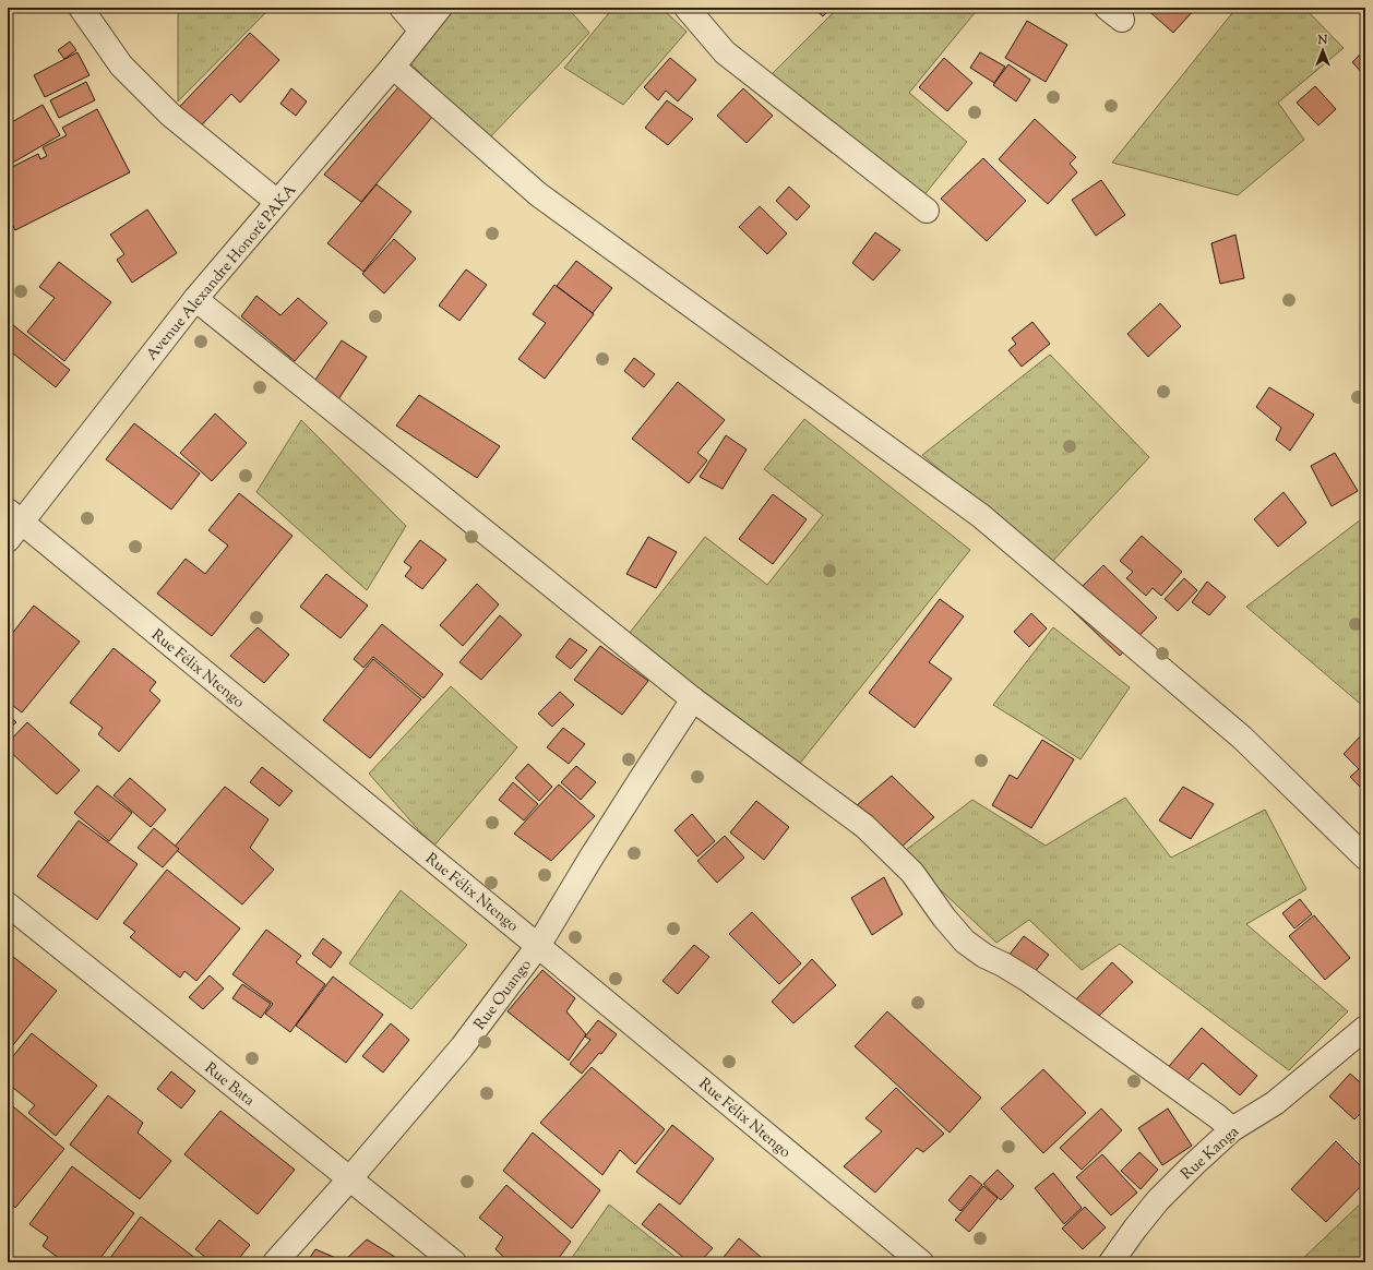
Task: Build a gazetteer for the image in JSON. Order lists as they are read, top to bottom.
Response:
{
  "streets": {
    "street": [
      "Avenue Alexandre Honoré PAKA",
      "Rue Félix Ntengo",
      "Rue Ouango",
      "Rue Bata",
      "Rue Kanga"
    ]
  },
  "crossings": [
    ["Avenue Alexandre Honoré PAKA", "Rue Félix Ntengo"],
    ["Rue Félix Ntengo", "Rue Ouango"],
    ["Rue Ouango", "Rue Bata"]
  ],
  "north": "top"
}
